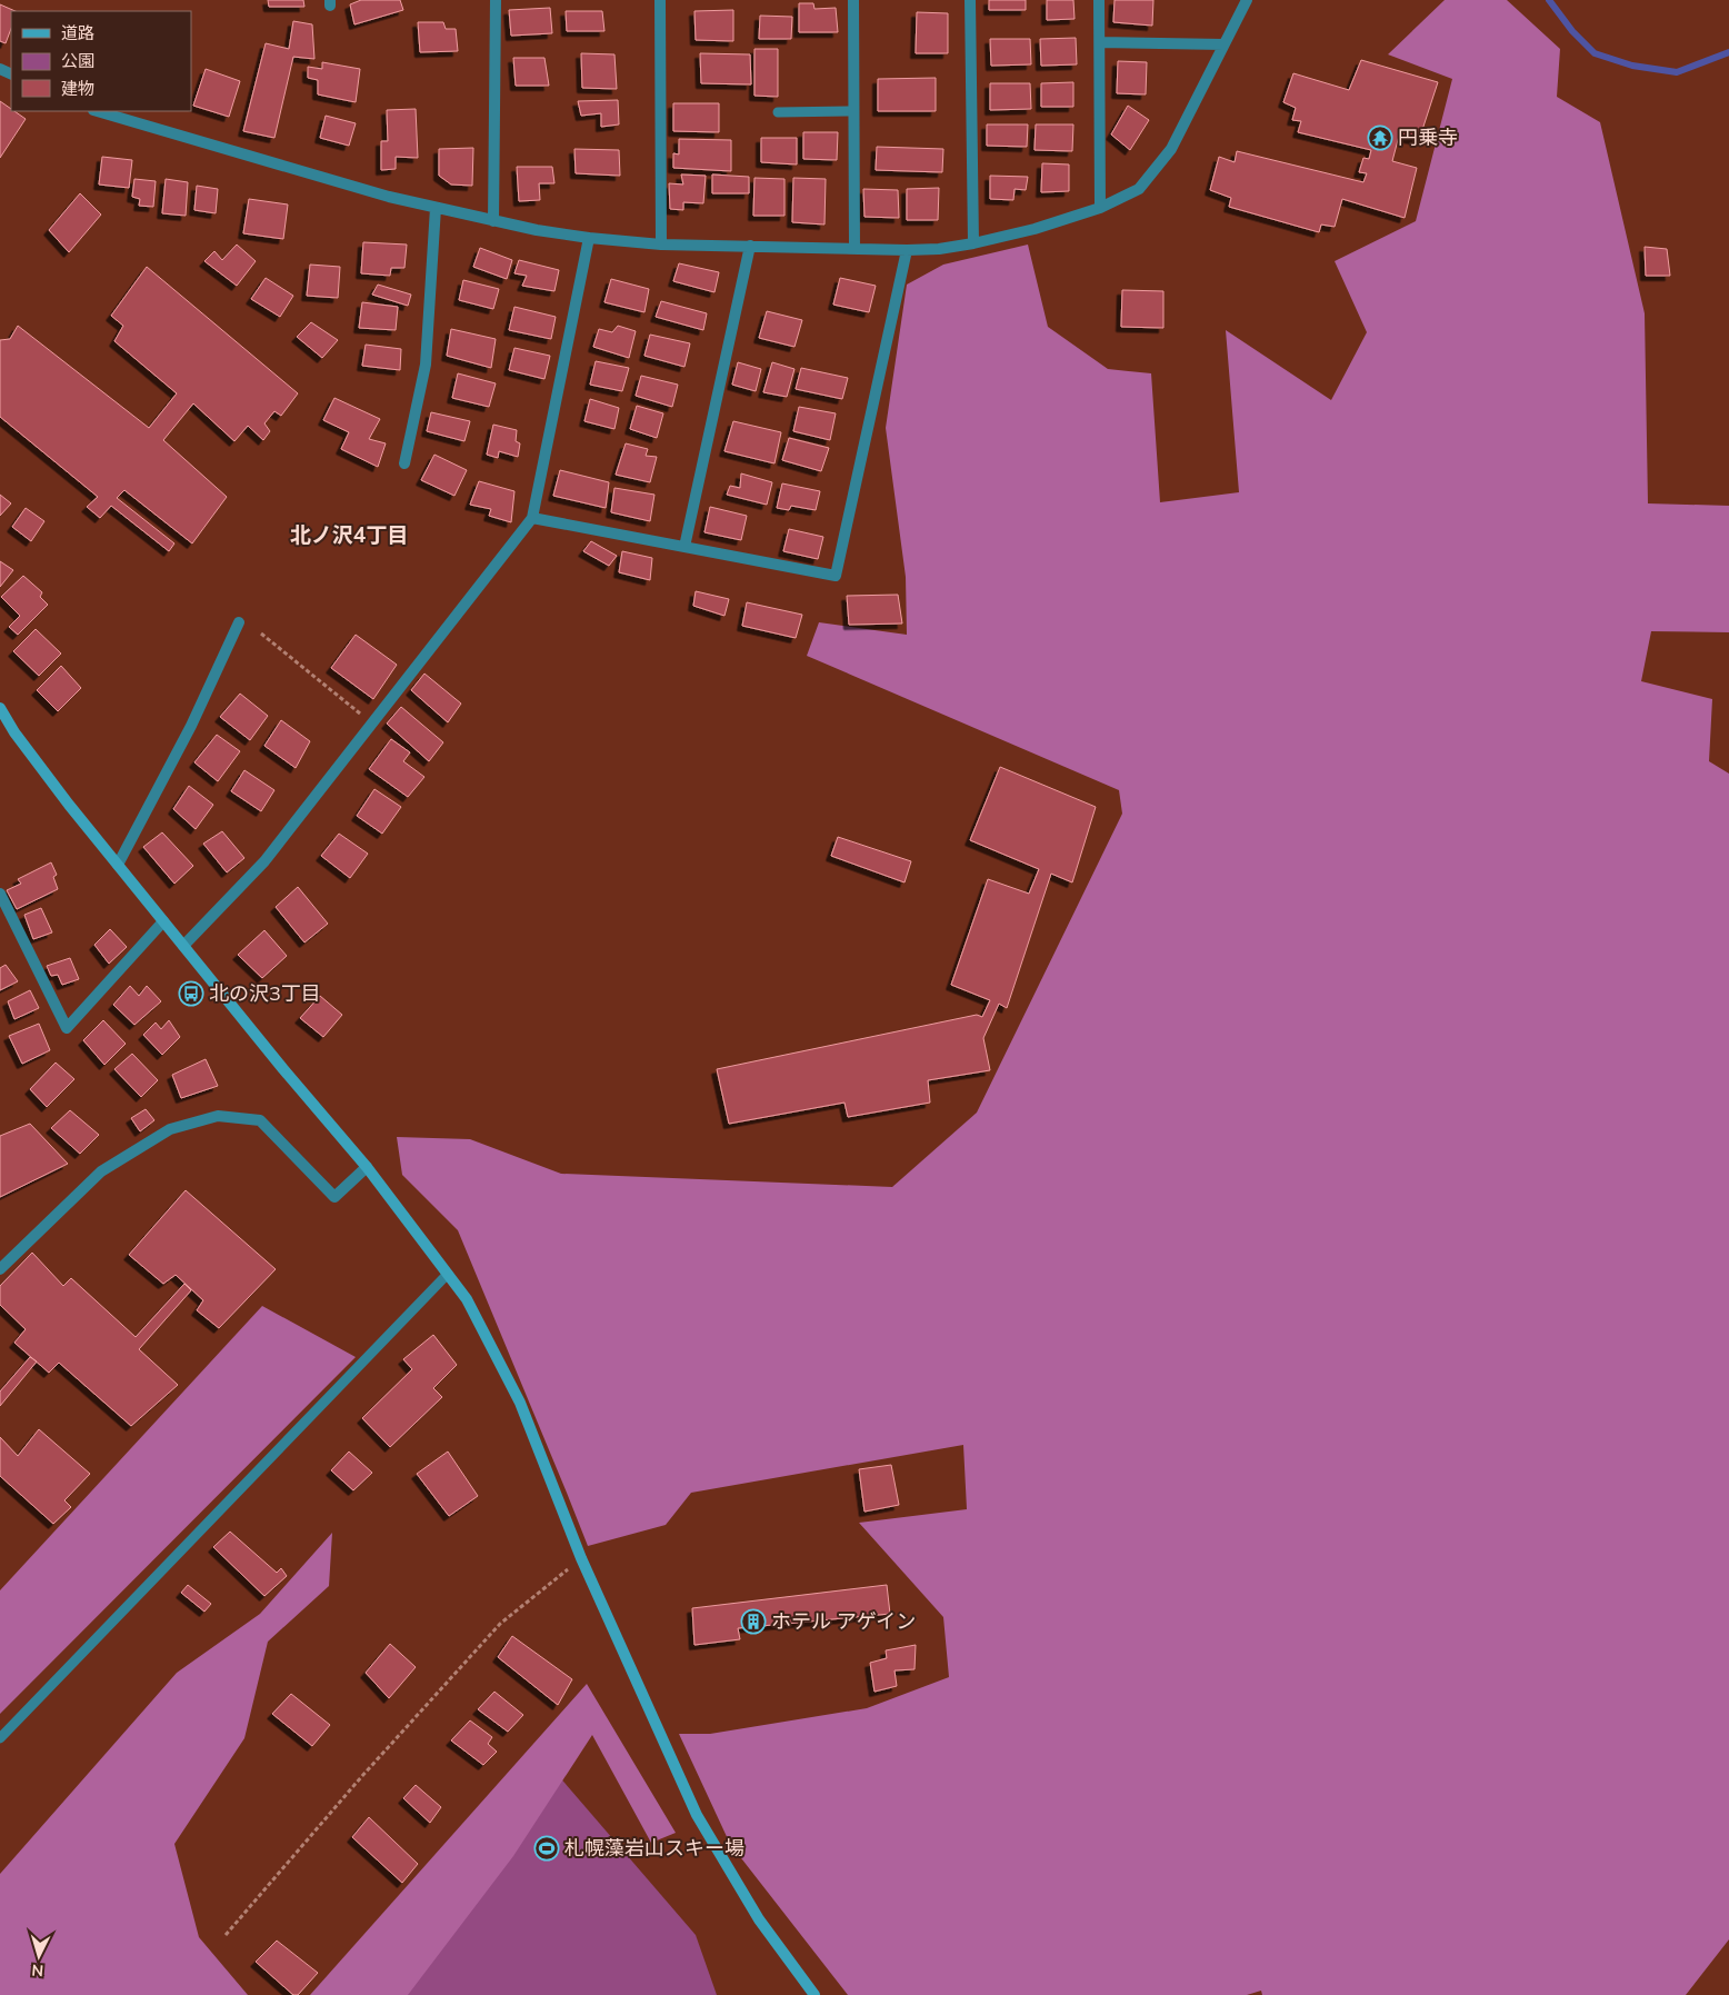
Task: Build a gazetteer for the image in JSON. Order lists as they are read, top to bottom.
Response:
{
  "districts": ["北ノ沢4丁目"],
  "places": {
    "temple": ["円乗寺"],
    "bus stop": ["北の沢3丁目"],
    "building": ["ホテル アゲイン"],
    "sports": ["札幌藻岩山スキー場"]
  },
  "legend": ["道路", "公園", "建物"],
  "north": "bottom"
}
